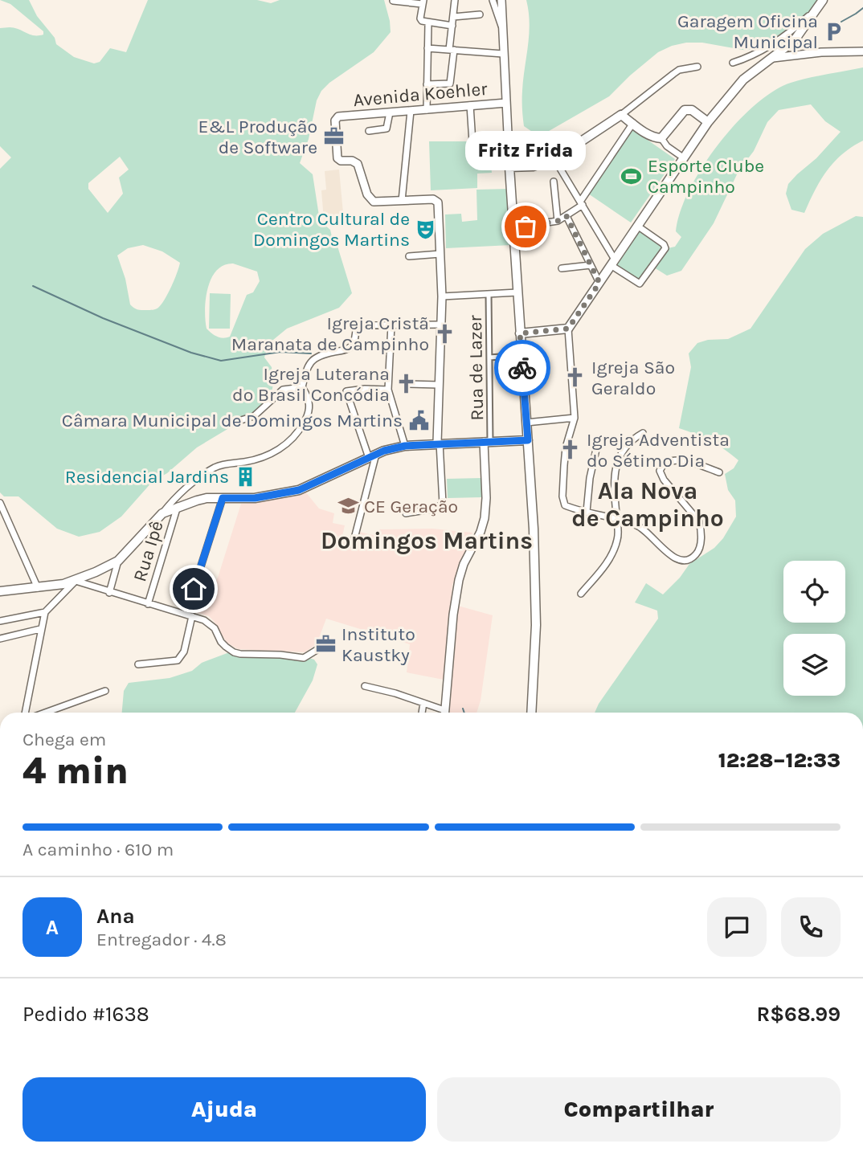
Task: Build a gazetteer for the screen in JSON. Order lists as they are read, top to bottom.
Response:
{
  "streets": {
    "street": ["Avenida Koehler", "Rua de Lazer", "Rua Ipê"]
  },
  "districts": ["Ala Nova de Campinho", "Domingos Martins"],
  "places": {
    "parking": ["Garagem Oficina Municipal"],
    "office": ["E&L Produção de Software", "Instituto Kaustky"],
    "sports": ["Esporte Clube Campinho"],
    "other": ["Fritz Frida"],
    "theatre": ["Centro Cultural de Domingos Martins"],
    "church": [
      "Igreja Cristã Maranata de Campinho",
      "Igreja São Geraldo",
      "Igreja Luterana do Brasil Concódia",
      "Igreja Adventista do Sétimo Dia"
    ],
    "public building": ["Câmara Municipal de Domingos Martins"],
    "building": ["Residencial Jardins"],
    "school or university": ["CE Geração"]
  },
  "page": {
    "bubble": "Fritz Frida",
    "heading": ["4 min", "Chega em", "12:28–12:33"],
    "panel": [
      "Ana",
      "Entregador · 4.8",
      "Pedido #1638",
      "R$68.99"
    ],
    "bar": "A caminho · 610 m",
    "round": "A",
    "buttons": ["Ajuda", "Compartilhar"]
  }
}
